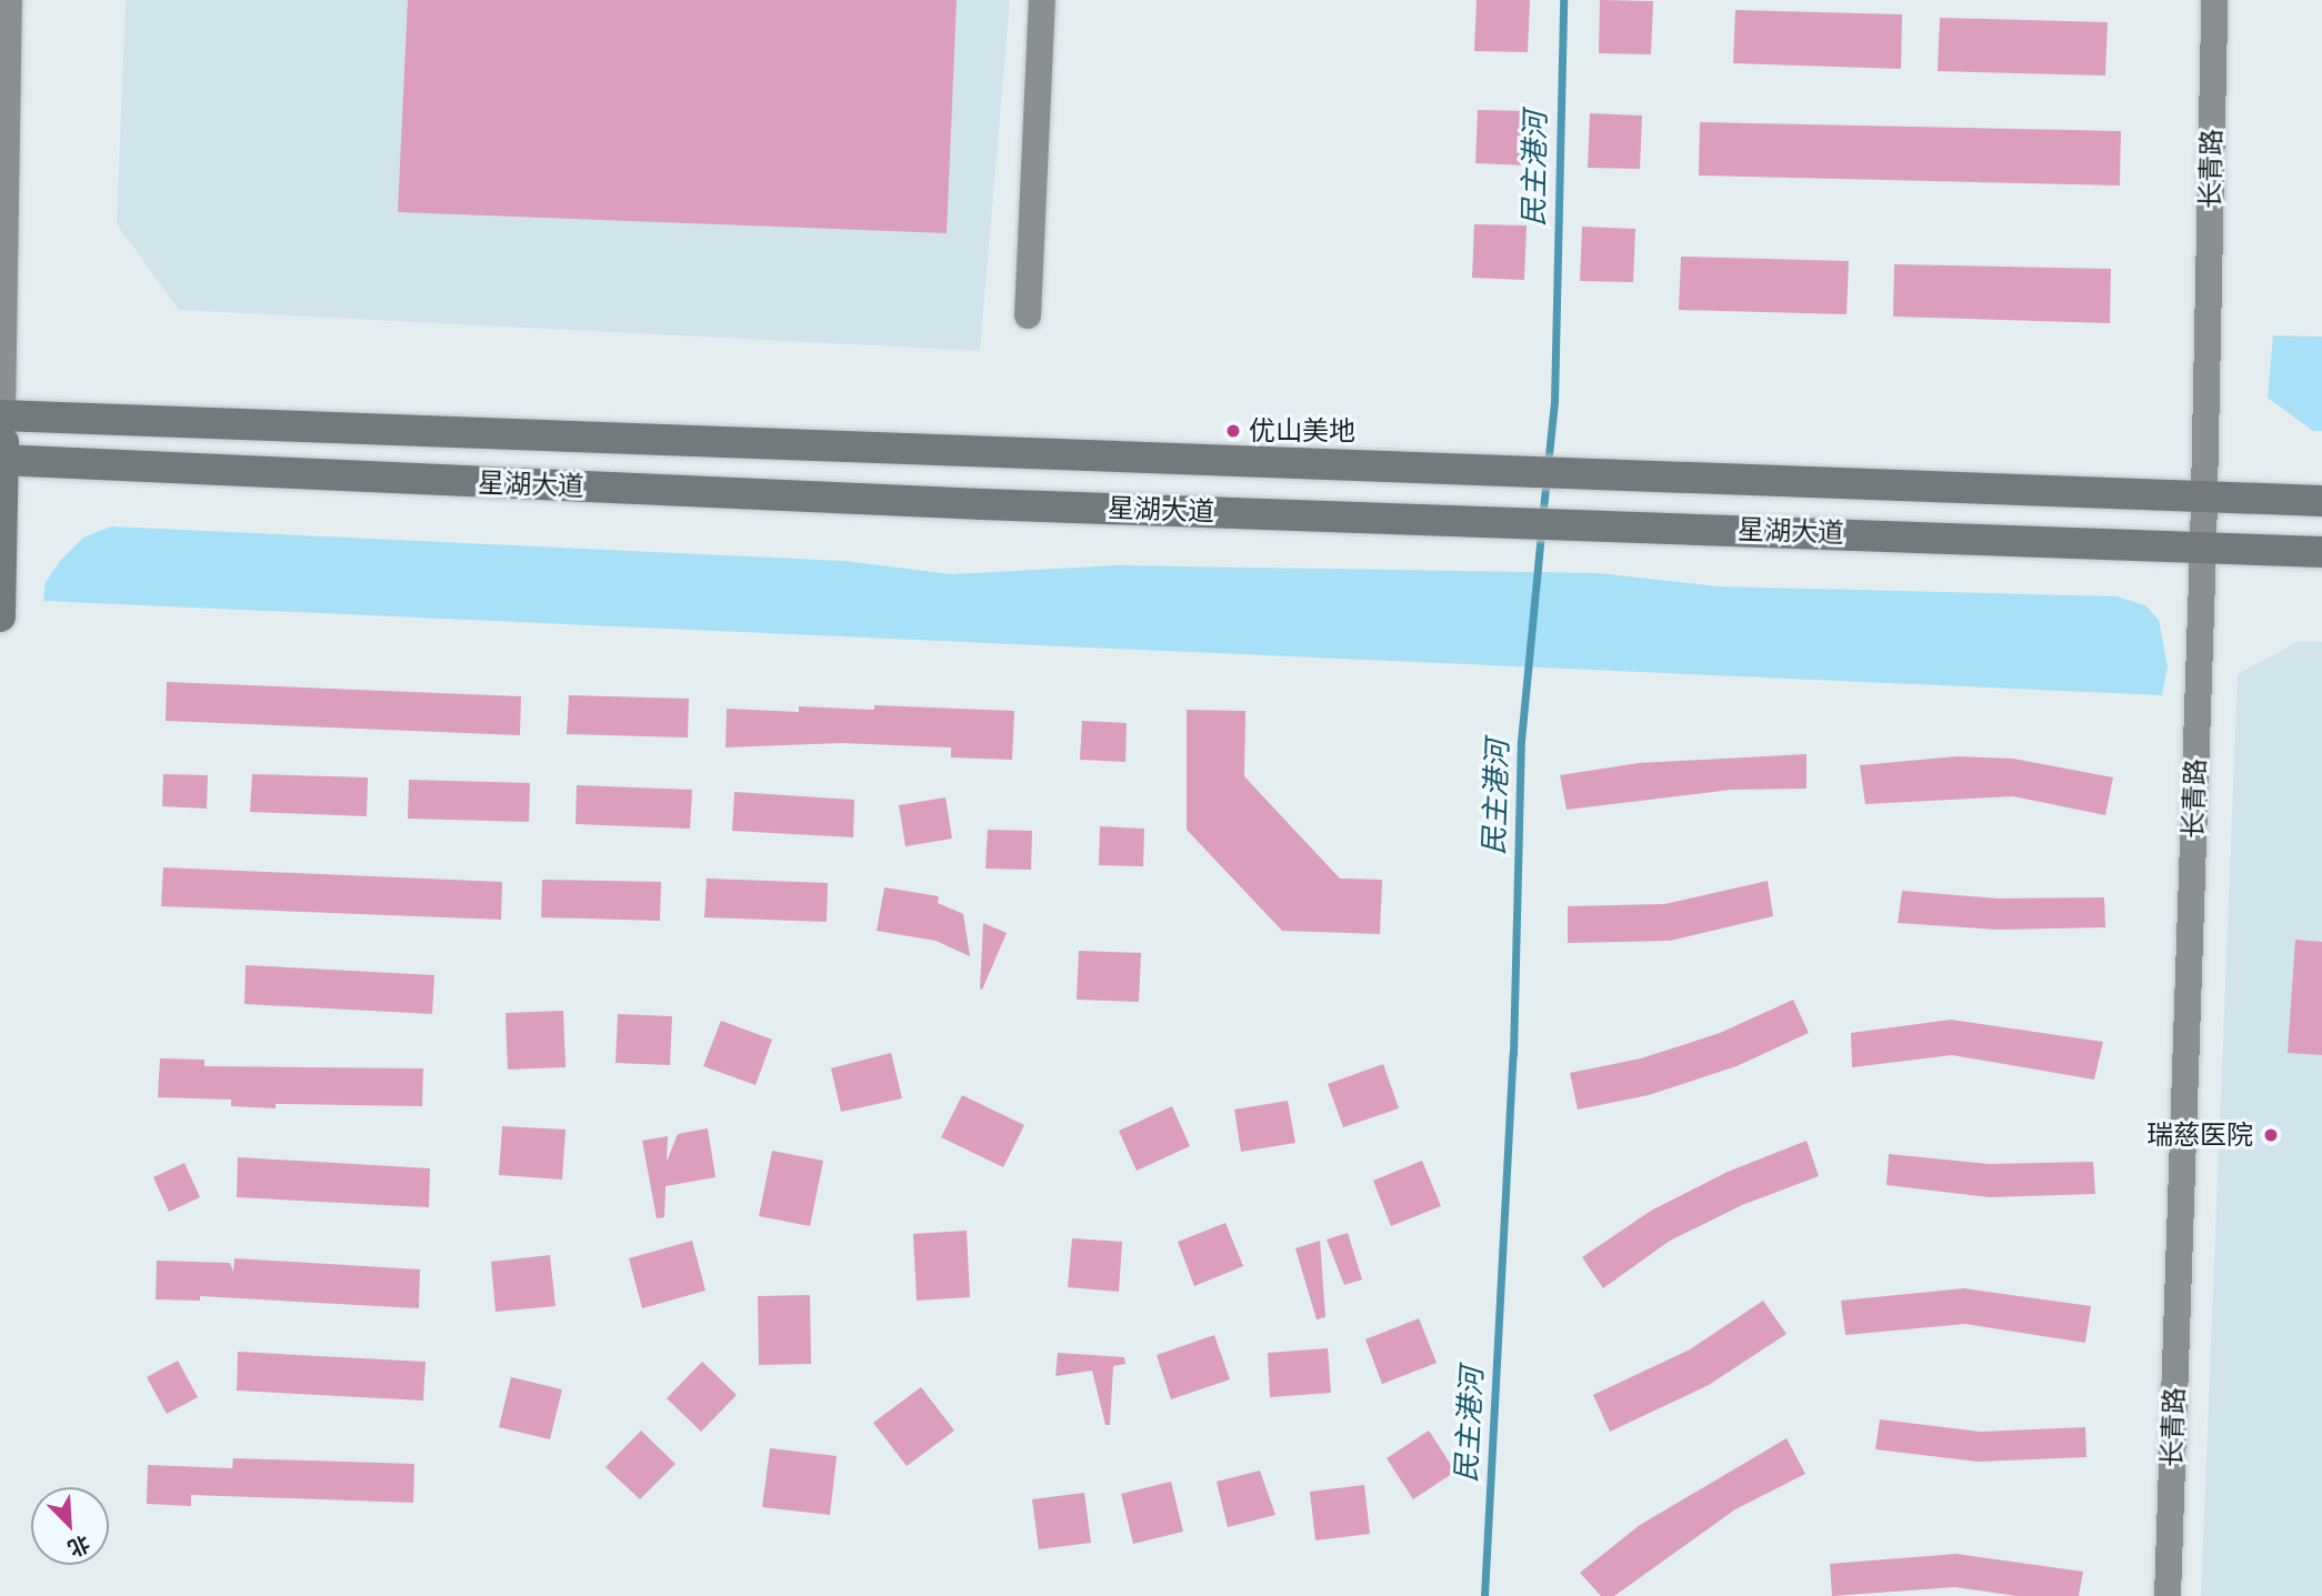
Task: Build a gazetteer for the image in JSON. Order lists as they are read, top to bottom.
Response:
{
  "streets": {
    "main road": ["星湖大道"],
    "street": ["长青路"]
  },
  "crossings": [
    ["长青路", "星湖大道"]
  ],
  "water": ["民主港河"],
  "places": ["优山美地", "瑞慈医院"],
  "north": "bottom right"
}
